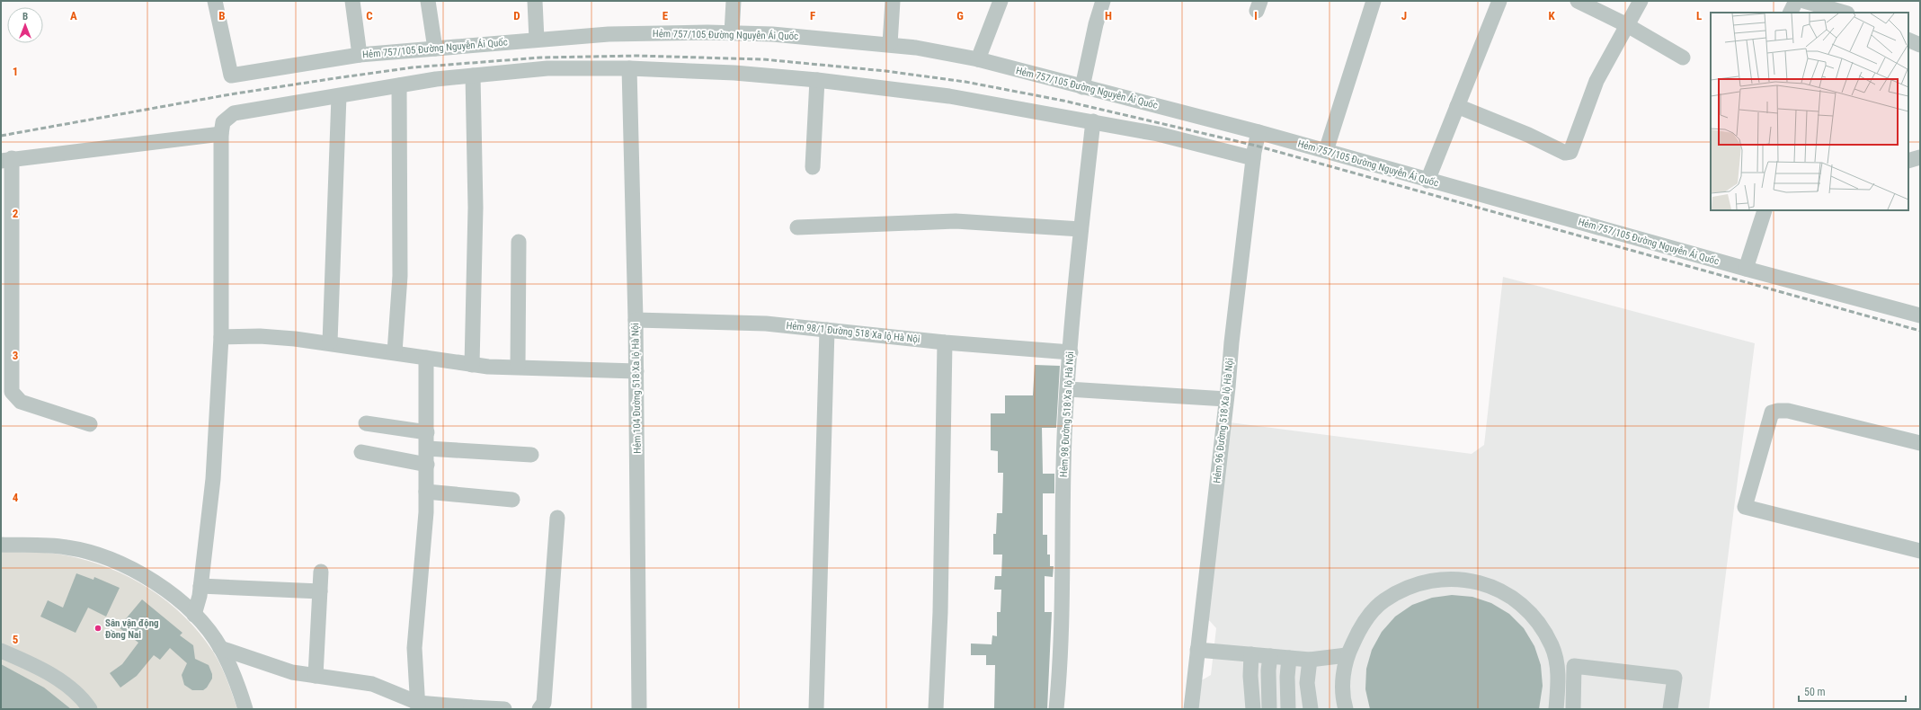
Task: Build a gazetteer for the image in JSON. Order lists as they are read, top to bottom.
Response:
{
  "streets": {
    "street": [
      "Hẻm 757/105 Đường Nguyễn Ái Quốc",
      "Hẻm 98/1 Đường 518 Xa lộ Hà Nội",
      "Hẻm 104 Đường 518 Xa lộ Hà Nội",
      "Hẻm 98 Đường 518 Xa lộ Hà Nội",
      "Hẻm 96 Đường 518 Xa lộ Hà Nội"
    ]
  },
  "crossings": [
    ["Hẻm 757/105 Đường Nguyễn Ái Quốc", "Hẻm 96 Đường 518 Xa lộ Hà Nội"],
    ["Hẻm 98/1 Đường 518 Xa lộ Hà Nội", "Hẻm 104 Đường 518 Xa lộ Hà Nội"],
    ["Hẻm 98/1 Đường 518 Xa lộ Hà Nội", "Hẻm 98 Đường 518 Xa lộ Hà Nội"]
  ],
  "places": ["Sân vận động Đồng Nai"],
  "scale_bar": "50 m",
  "north": "top",
  "grid": {
    "columns": [
      "A",
      "B",
      "C",
      "D",
      "E",
      "F",
      "G",
      "H",
      "I",
      "J",
      "K",
      "L"
    ],
    "rows": [
      "1",
      "2",
      "3",
      "4",
      "5"
    ]
  }
}
